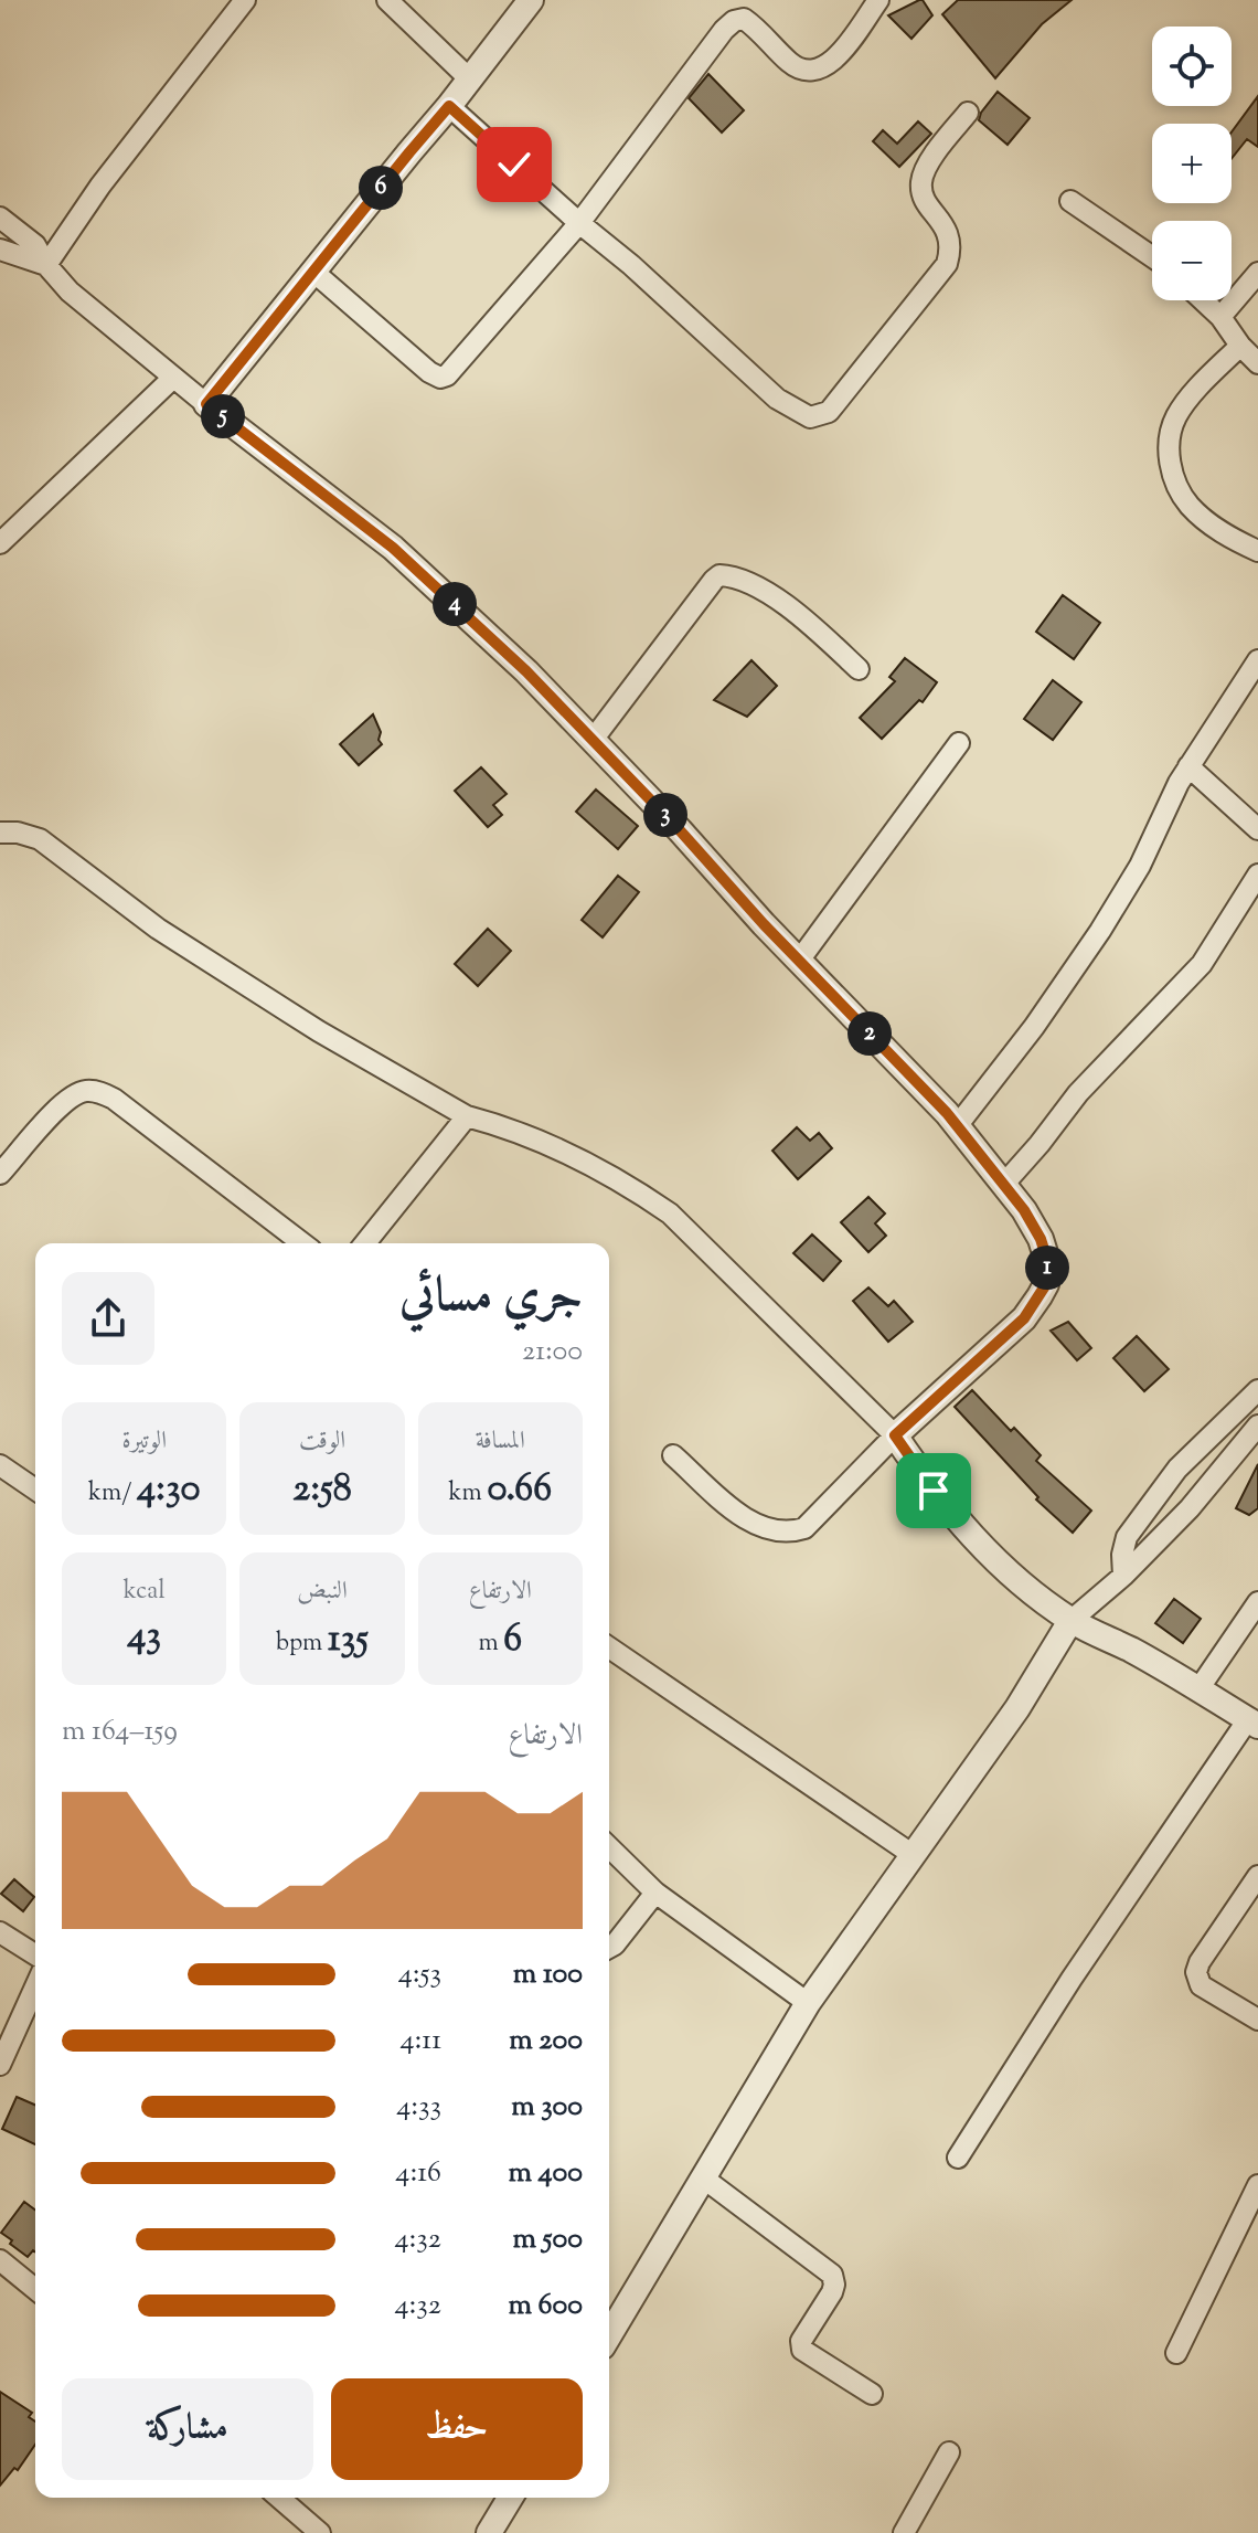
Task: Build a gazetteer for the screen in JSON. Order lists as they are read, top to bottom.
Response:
{
  "page": {
    "map_buttons": ["+", "−"],
    "pins": [
      "6",
      "5",
      "4",
      "3",
      "2",
      "1"
    ],
    "heading": ["جري مسائي", "21:00"],
    "stats": [
      ["المسافة", "0.66 km"],
      ["الوقت", "2:58"],
      ["الوتيرة", "4:30 /km"],
      ["الارتفاع", "6 m"],
      ["النبض", "135 bpm"],
      ["kcal", "43"]
    ],
    "chart": ["الارتفاع", "159–164 m"],
    "list": [
      {
        "name": "100 m",
        "note": "4:53"
      },
      {
        "name": "200 m",
        "note": "4:11"
      },
      {
        "name": "300 m",
        "note": "4:33"
      },
      {
        "name": "400 m",
        "note": "4:16"
      },
      {
        "name": "500 m",
        "note": "4:32"
      },
      {
        "name": "600 m",
        "note": "4:32"
      }
    ],
    "buttons": ["حفظ", "مشاركة"]
  }
}
